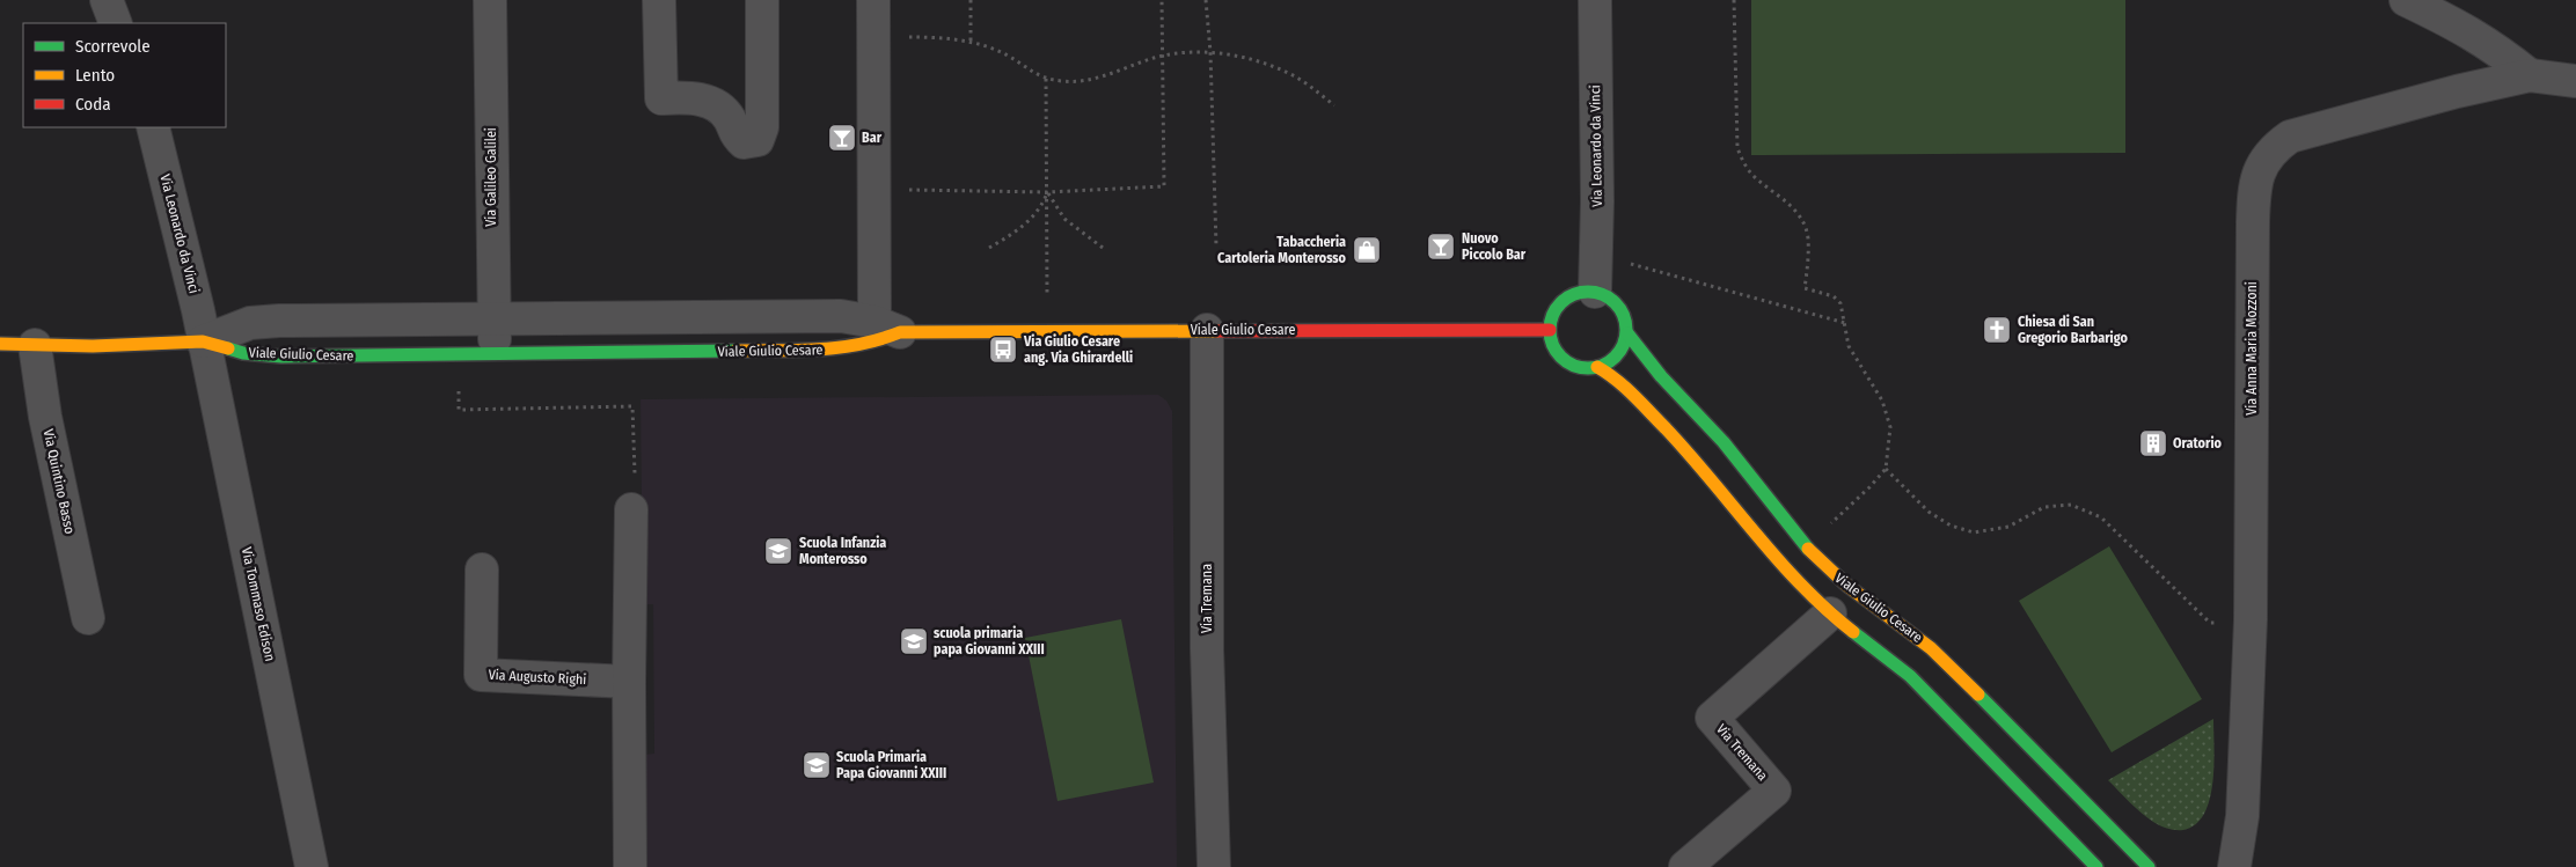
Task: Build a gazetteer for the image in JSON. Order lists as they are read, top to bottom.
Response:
{
  "streets": {
    "street": [
      "Via Leonardo da Vinci",
      "Via Galileo Galilei",
      "Viale Giulio Cesare",
      "Via Anna Maria Mozzoni",
      "Via Quintino Basso",
      "Via Tremana",
      "Via Tommaso Edison",
      "Via Augusto Righi"
    ]
  },
  "crossings": [
    ["Via Leonardo da Vinci", "Viale Giulio Cesare"],
    ["Via Leonardo da Vinci", "Via Tommaso Edison"],
    ["Via Galileo Galilei", "Viale Giulio Cesare"],
    ["Viale Giulio Cesare", "Via Tremana"],
    ["Viale Giulio Cesare", "Via Tommaso Edison"]
  ],
  "places": {
    "bar": ["Bar", "Nuovo Piccolo Bar"],
    "shop": ["Tabaccheria Cartoleria Monterosso"],
    "church": ["Chiesa di San Gregorio Barbarigo"],
    "bus stop": ["Via Giulio Cesare ang. Via Ghirardelli"],
    "building": ["Oratorio"],
    "school or university": ["Scuola Infanzia Monterosso", "scuola primaria papa Giovanni XXIII", "Scuola Primaria Papa Giovanni XXIII"]
  },
  "legend": ["Scorrevole", "Lento", "Coda"]
}
